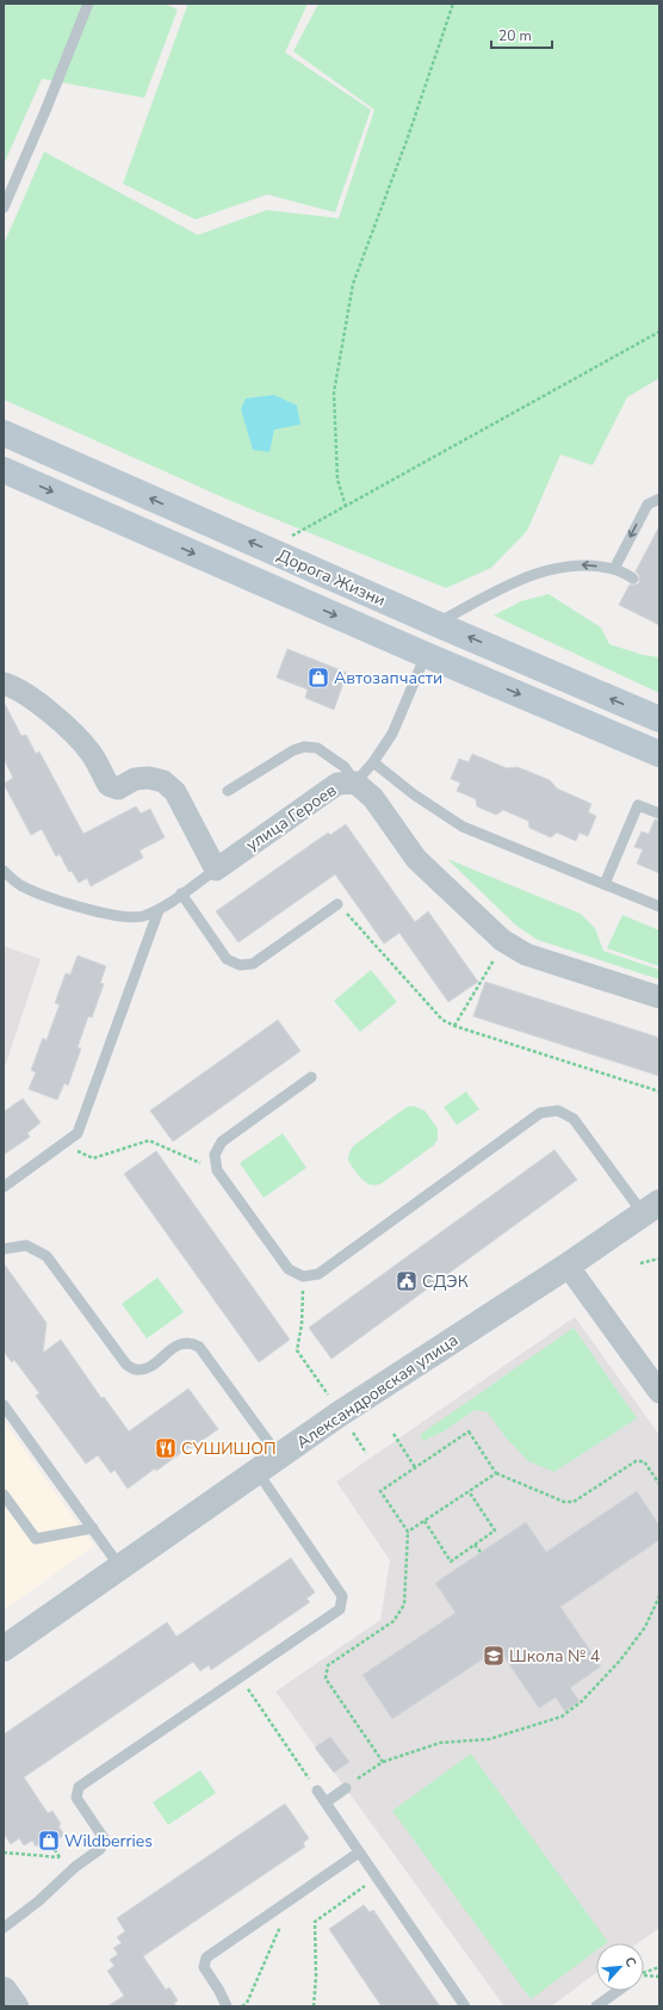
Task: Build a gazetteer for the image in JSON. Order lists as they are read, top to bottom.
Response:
{
  "streets": {
    "main road": ["Дорога Жизни"],
    "street": ["улица Героев", "Александровская улица"]
  },
  "places": {
    "shop": ["Автозапчасти", "Wildberries"],
    "public building": ["СДЭК"],
    "restaurant": ["СУШИШОП"],
    "school or university": ["Школа № 4"]
  },
  "scale_bar": "20 m",
  "north": "top right"
}
